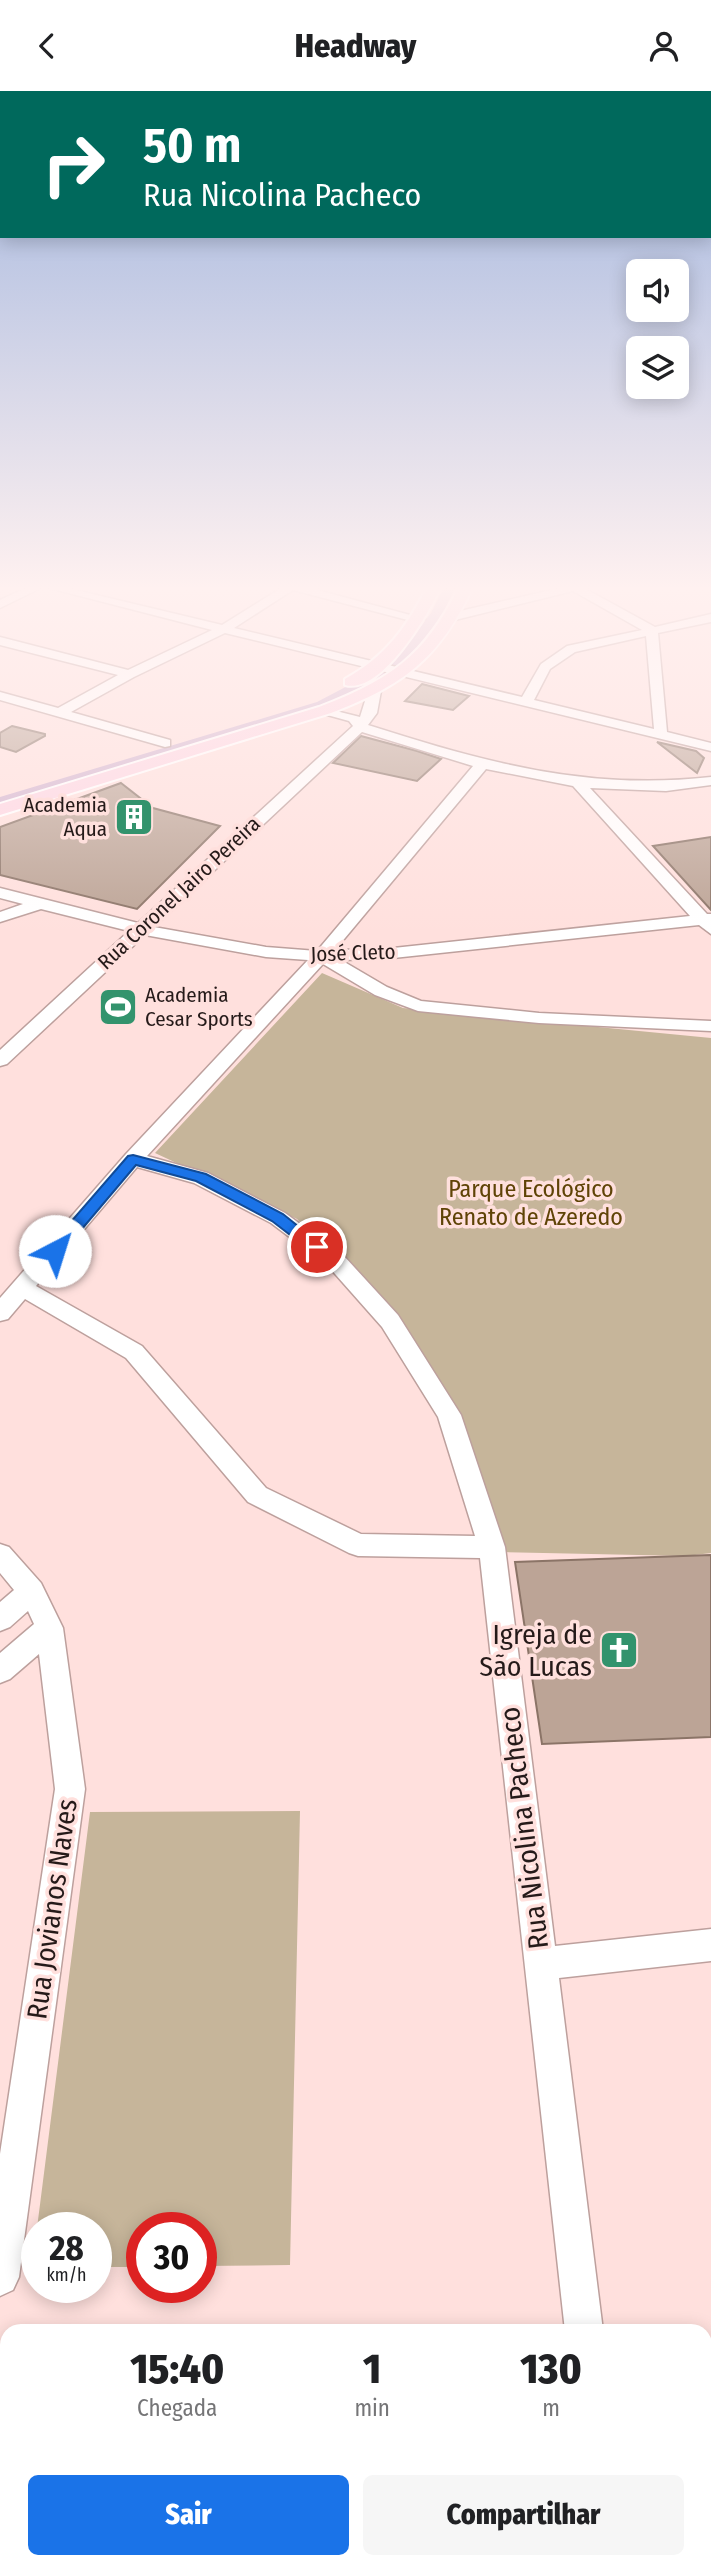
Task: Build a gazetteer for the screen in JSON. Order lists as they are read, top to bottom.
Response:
{
  "streets": {
    "street": [
      "Rua Coronel Jairo Pereira",
      "José Cleto",
      "Rua Nicolina Pacheco",
      "Rua Jovianos Naves"
    ]
  },
  "crossings": [
    ["Rua Coronel Jairo Pereira", "José Cleto"]
  ],
  "parks": ["Parque Ecológico Renato de Azeredo"],
  "places": {
    "building": ["Academia Aqua"],
    "sports": ["Academia Cesar Sports"],
    "church": ["Igreja de São Lucas"]
  },
  "page": {
    "header": "Headway",
    "turn": ["50 m", "Rua Nicolina Pacheco"],
    "speed": "28 km/h",
    "limit": "30",
    "eta": [
      "15:40",
      "Chegada",
      "1",
      "min",
      "130",
      "m"
    ],
    "buttons": ["Sair", "Compartilhar"]
  }
}
